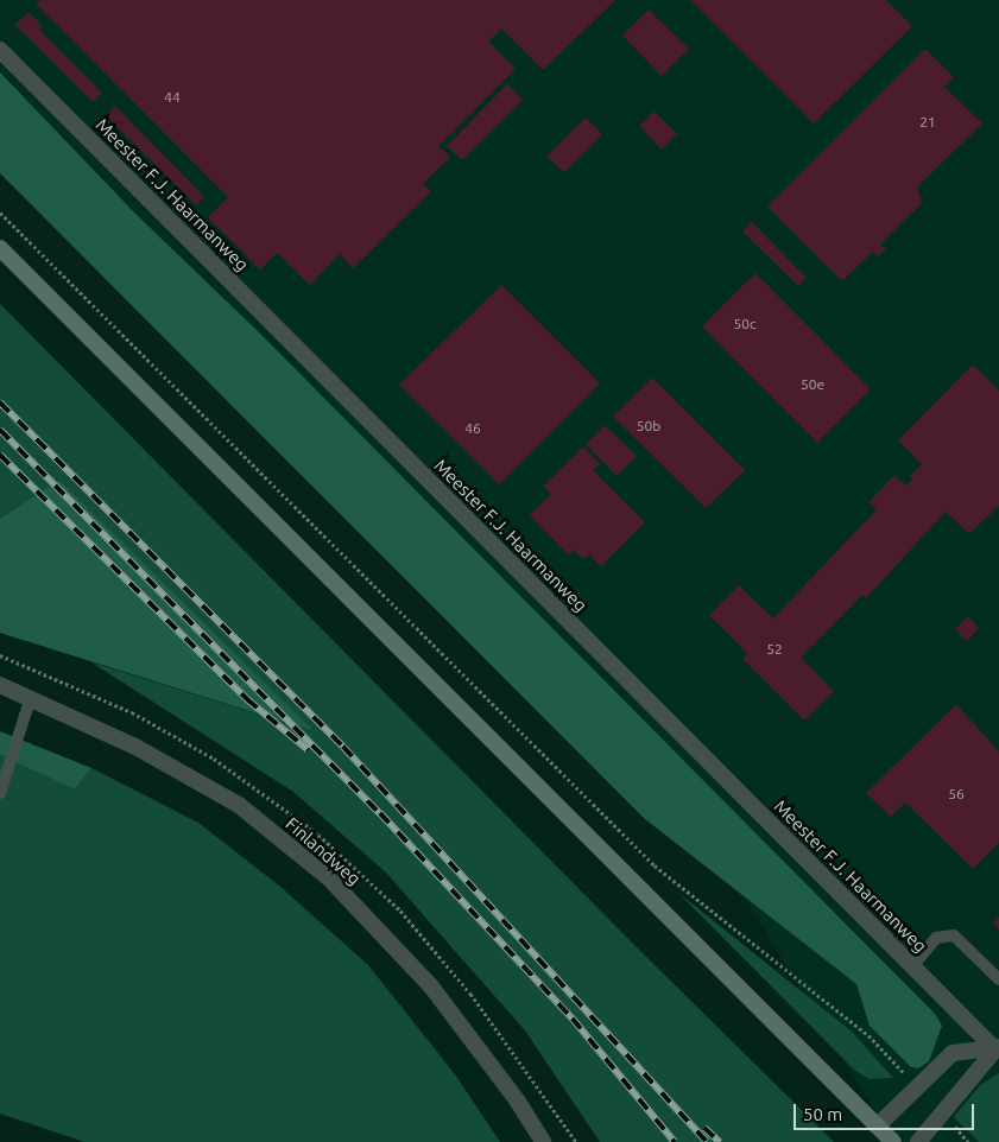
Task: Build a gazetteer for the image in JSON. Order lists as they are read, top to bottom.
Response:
{
  "streets": {
    "street": ["Meester F.J. Haarmanweg", "Finlandweg"]
  },
  "house_numbers": [
    "44",
    "21",
    "50c",
    "50e",
    "50b",
    "46",
    "52",
    "56"
  ],
  "scale_bar": "50 m"
}
